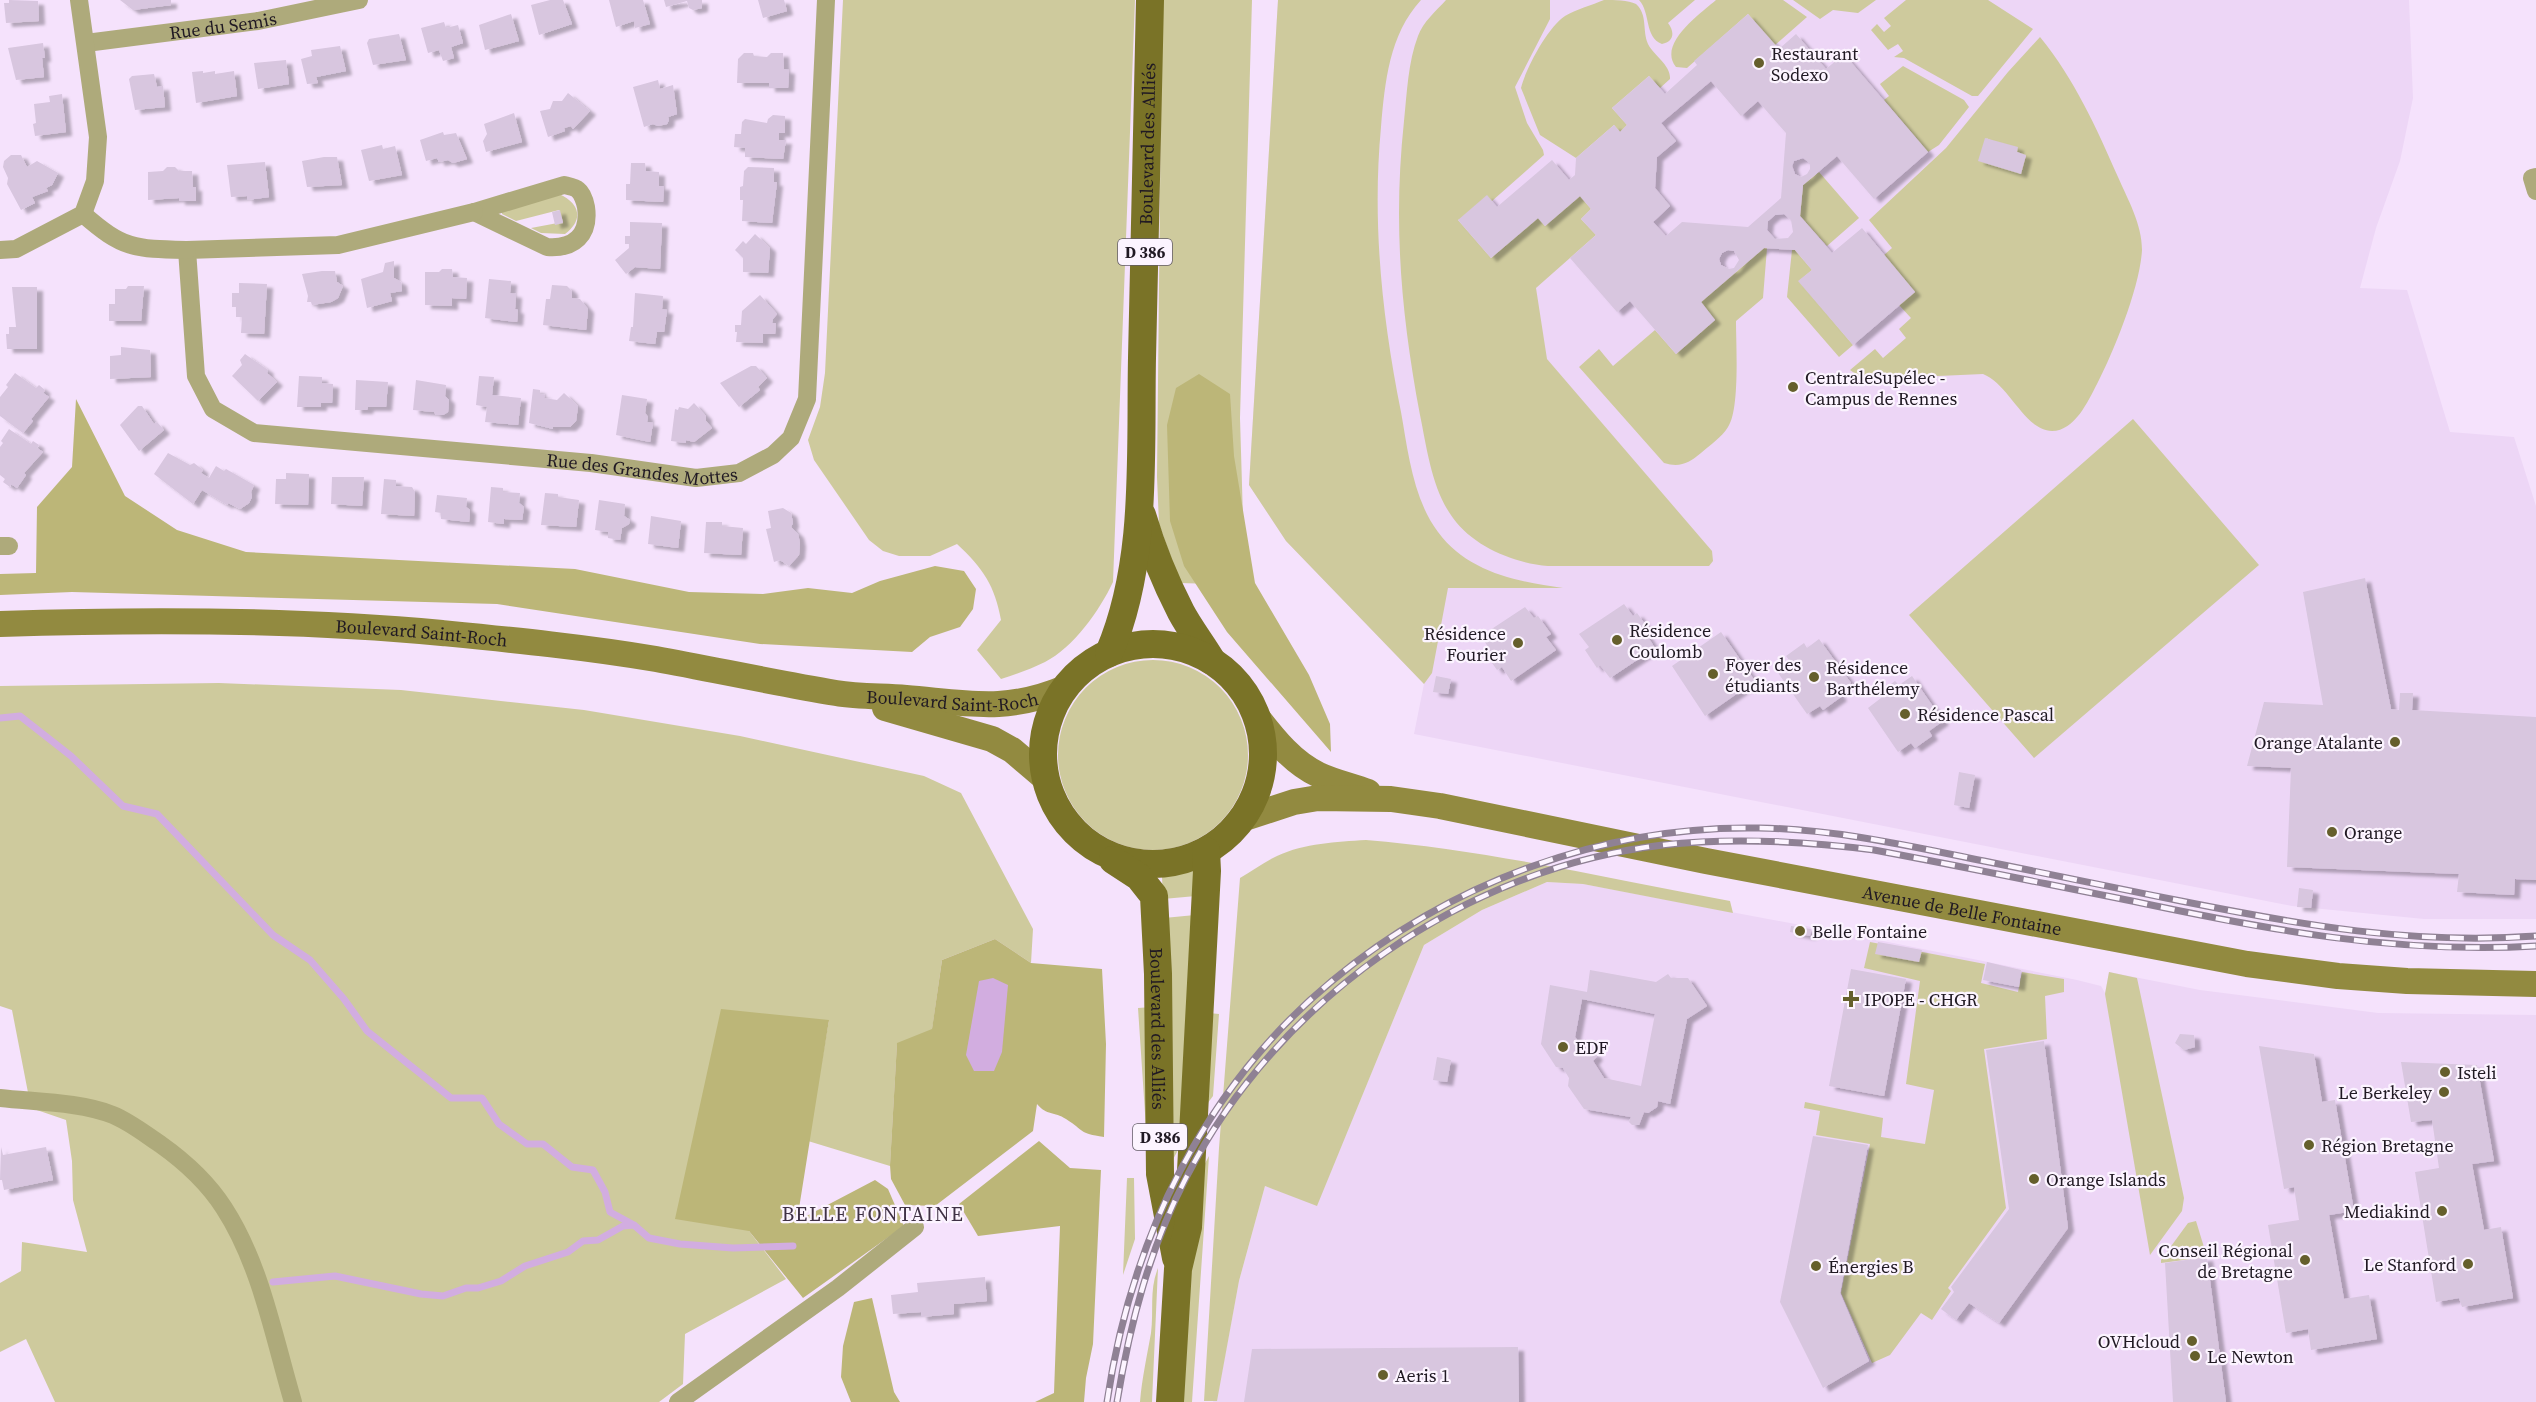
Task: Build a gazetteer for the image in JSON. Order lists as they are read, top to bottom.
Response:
{
  "streets": {
    "main road": [
      "Boulevard des Alliés",
      "D 386",
      "Boulevard Saint-Roch",
      "Avenue de Belle Fontaine"
    ],
    "street": ["Rue du Semis", "Rue des Grandes Mottes"]
  },
  "districts": ["BELLE FONTAINE"],
  "places": {
    "other": [
      "Restaurant Sodexo",
      "CentraleSupélec - Campus de Rennes",
      "Résidence Coulomb",
      "Résidence Fourier",
      "Foyer des étudiants",
      "Résidence Barthélemy",
      "Résidence Pascal",
      "Orange Atalante",
      "Orange",
      "Belle Fontaine",
      "EDF",
      "Isteli",
      "Le Berkeley",
      "Région Bretagne",
      "Orange Islands",
      "Mediakind",
      "Conseil Régional de Bretagne",
      "Le Stanford",
      "Énergies B",
      "OVHcloud",
      "Le Newton",
      "Aeris 1"
    ],
    "health": ["IPOPE - CHGR"]
  }
}
